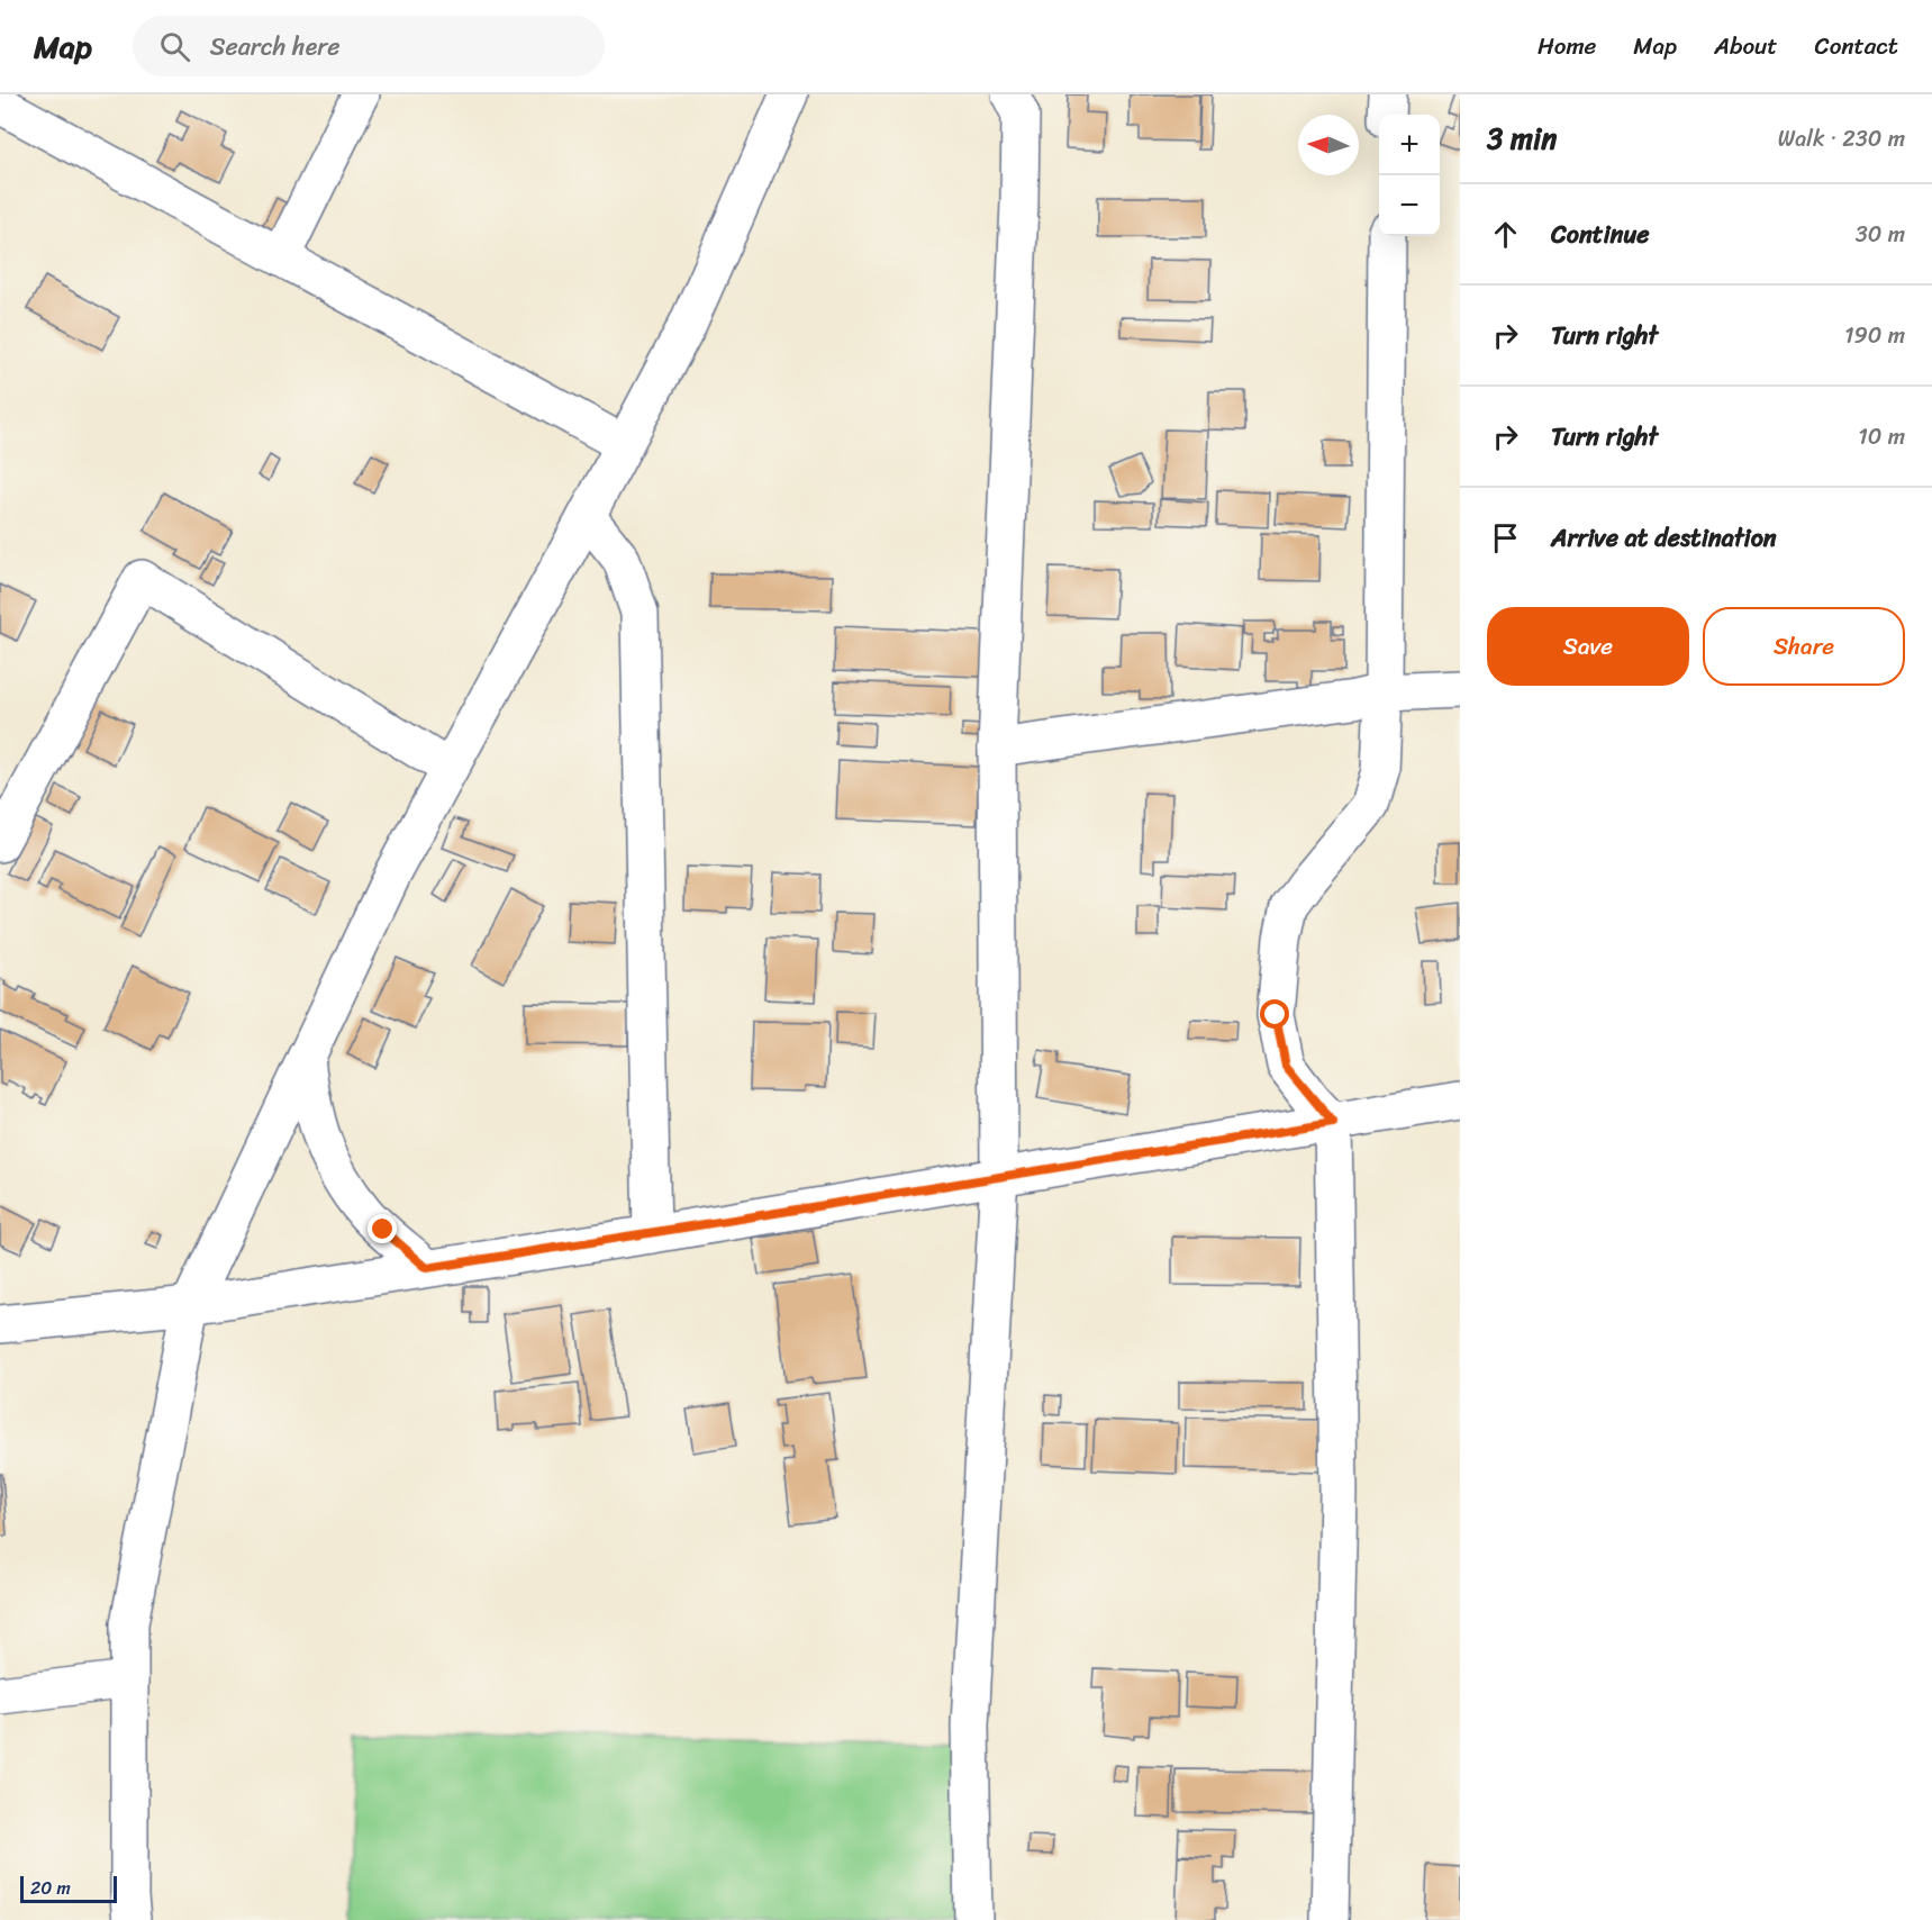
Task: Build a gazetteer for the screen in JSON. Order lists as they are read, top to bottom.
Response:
{
  "scale_bar": "20 m",
  "north": "left",
  "page": {
    "header": "Map",
    "search": "Search here",
    "nav": [
      "Home",
      "Map",
      "About",
      "Contact"
    ],
    "heading": ["3 min", "Walk · 230 m"],
    "map_buttons": ["+", "−"],
    "list": [
      ["Continue", "30 m"],
      ["Turn right", "190 m"],
      ["Turn right", "10 m"],
      "Arrive at destination"
    ],
    "buttons": ["Save", "Share"],
    "scale": "20 m"
  }
}
